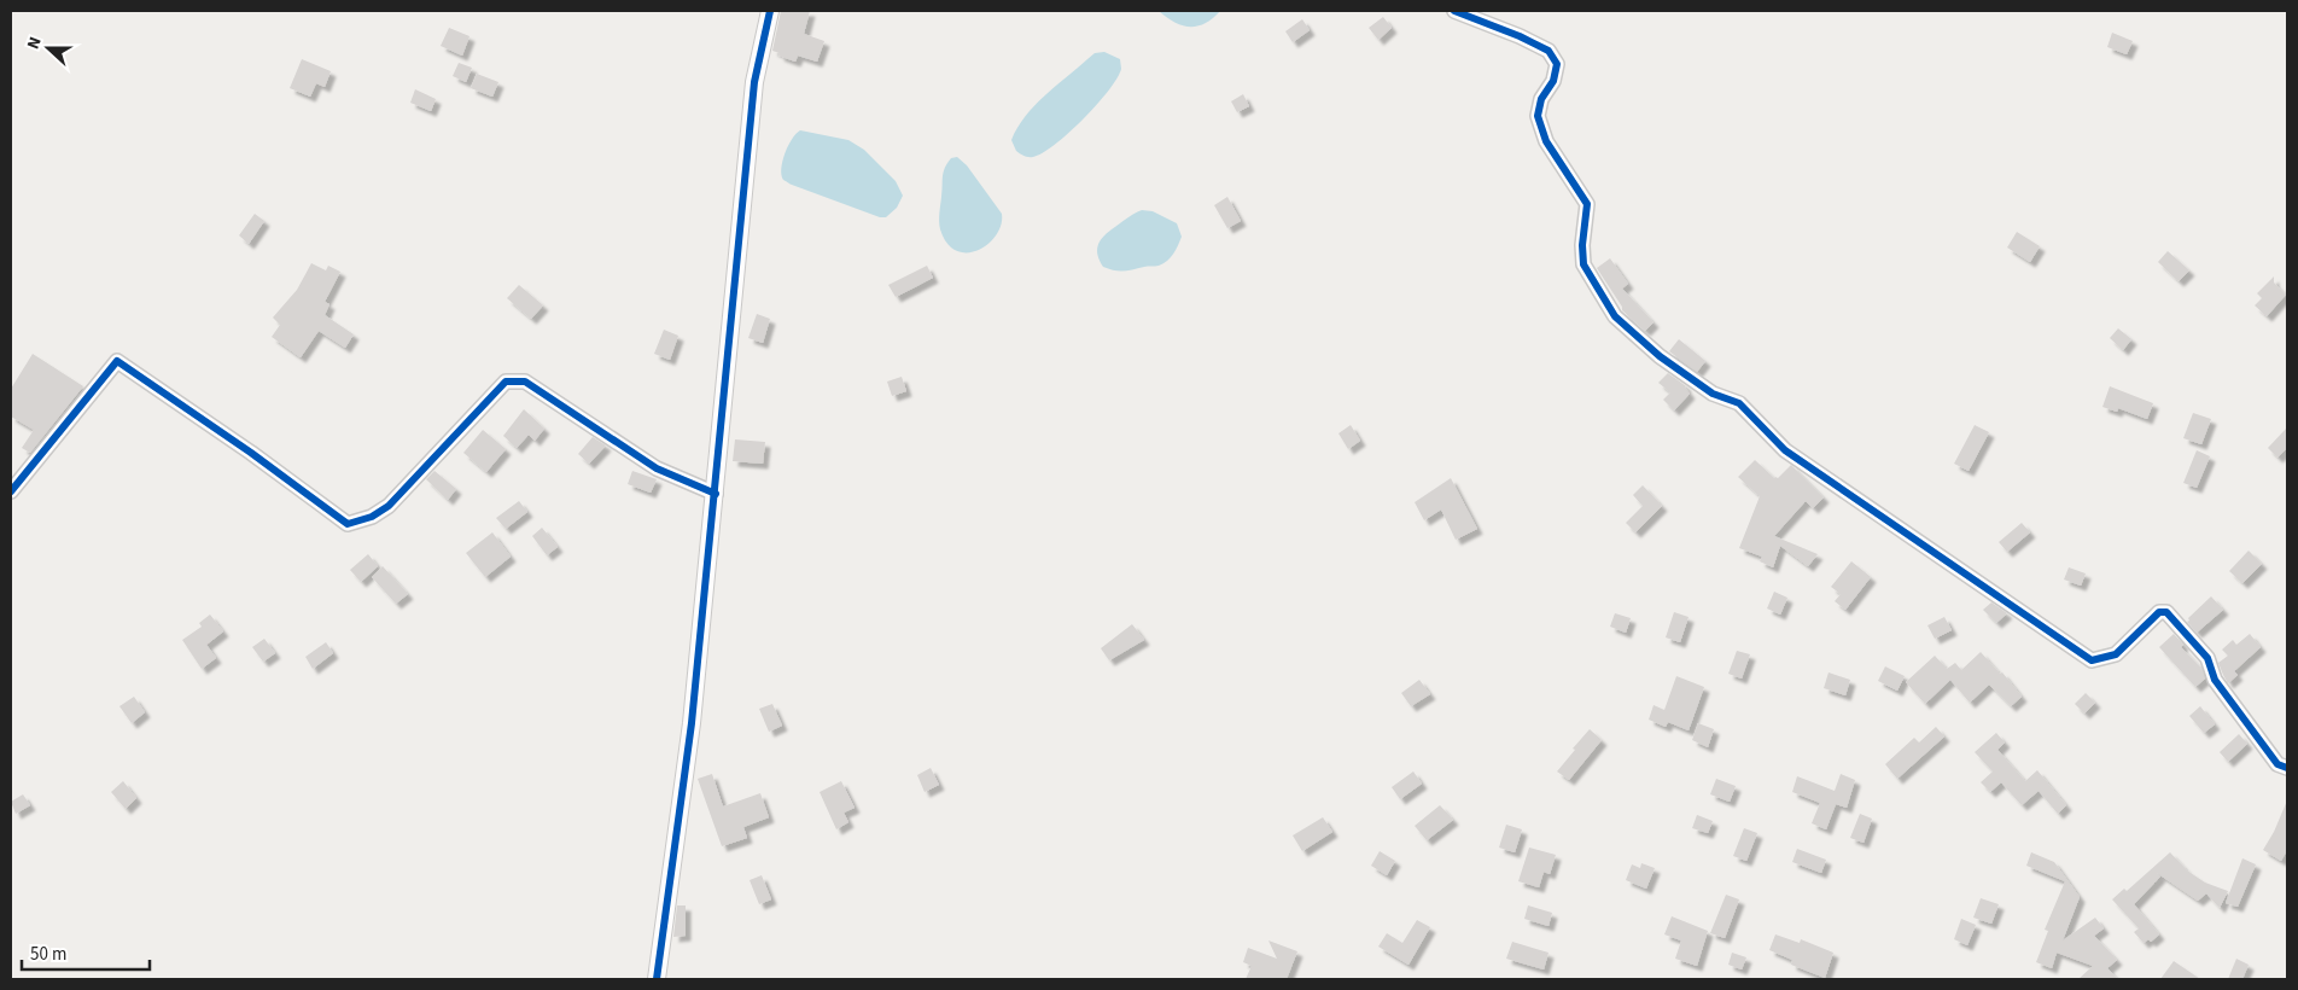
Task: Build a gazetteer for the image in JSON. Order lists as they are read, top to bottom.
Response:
{
  "scale_bar": "50 m",
  "north": "left"
}
